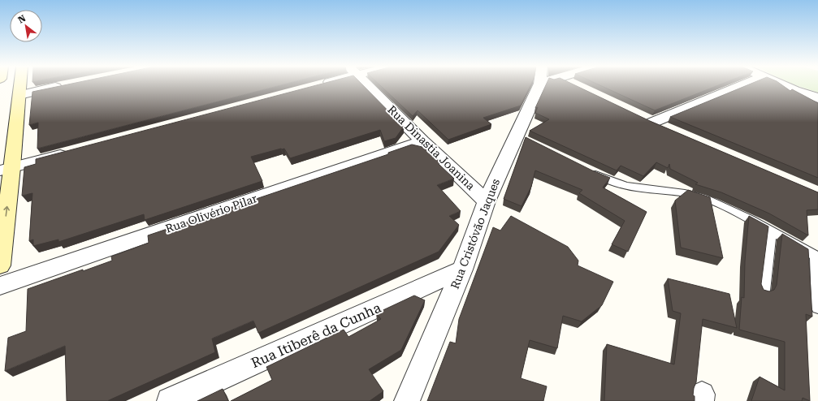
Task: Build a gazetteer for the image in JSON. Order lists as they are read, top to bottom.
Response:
{
  "streets": {
    "street": [
      "Rua Dinastia Joanina",
      "Rua Olivério Pilar",
      "Rua Cristóvão Jaques",
      "Rua Itiberê da Cunha"
    ]
  },
  "crossings": [
    ["Rua Dinastia Joanina", "Rua Olivério Pilar"],
    ["Rua Dinastia Joanina", "Rua Cristóvão Jaques"],
    ["Rua Cristóvão Jaques", "Rua Itiberê da Cunha"]
  ],
  "north": "top left"
}
